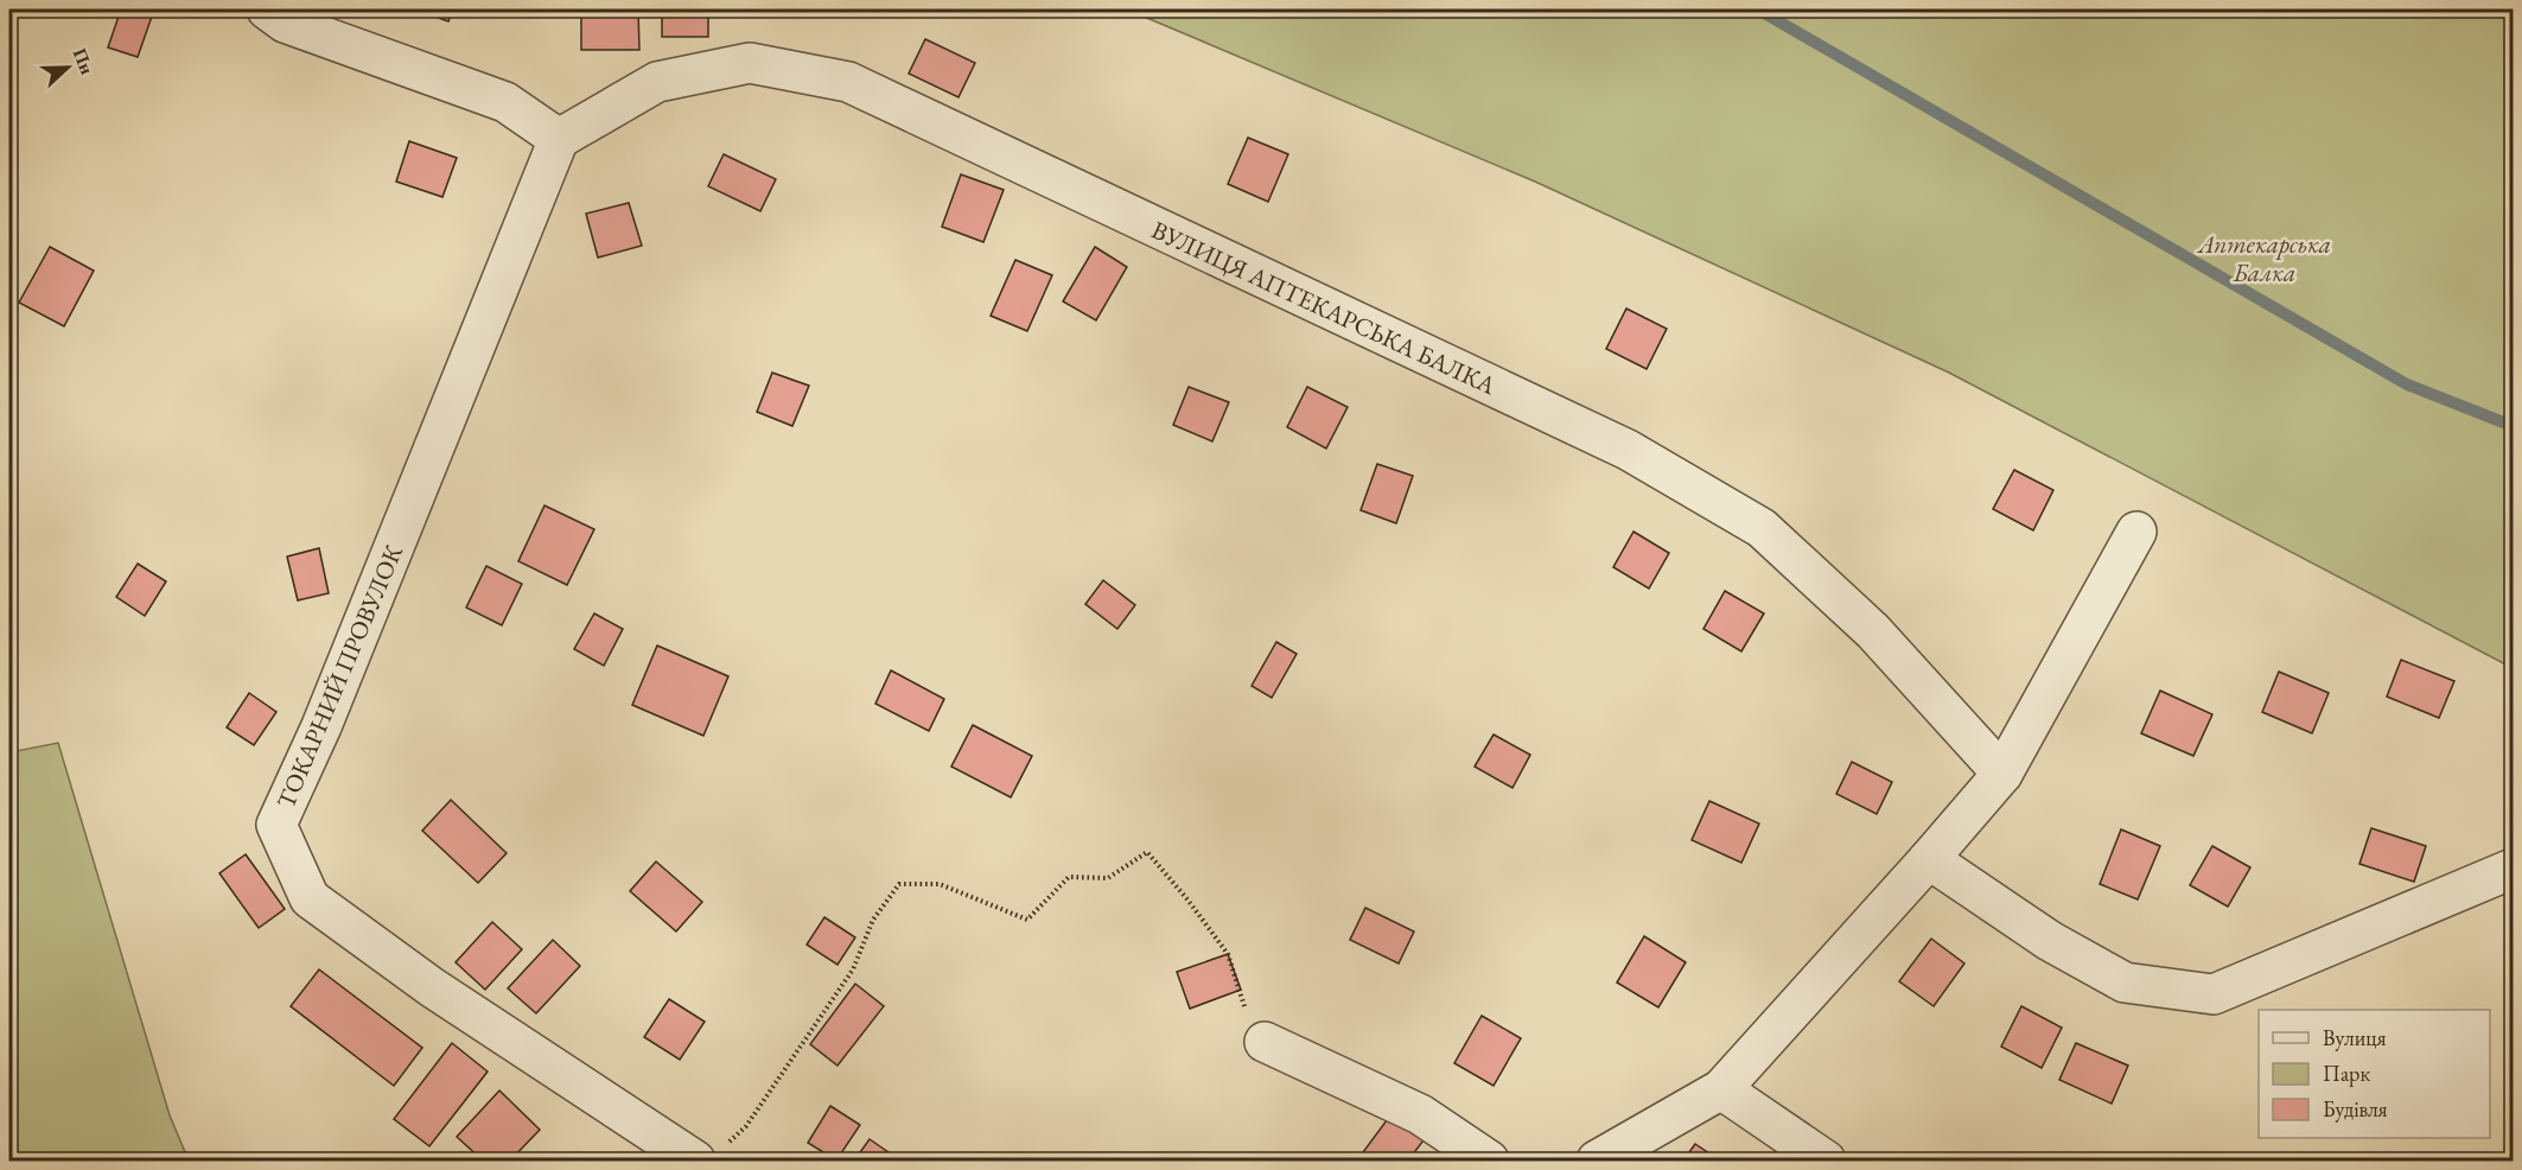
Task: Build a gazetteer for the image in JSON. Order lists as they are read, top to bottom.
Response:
{
  "streets": {
    "street": ["ВУЛИЦЯ АПТЕКАРСЬКА БАЛКА", "ТОКАРНИЙ ПРОВУЛОК"]
  },
  "crossings": [
    ["ВУЛИЦЯ АПТЕКАРСЬКА БАЛКА", "ТОКАРНИЙ ПРОВУЛОК"]
  ],
  "parks": ["Аптекарська Балка"],
  "legend": ["Вулиця", "Парк", "Будівля"],
  "north": "right"
}
